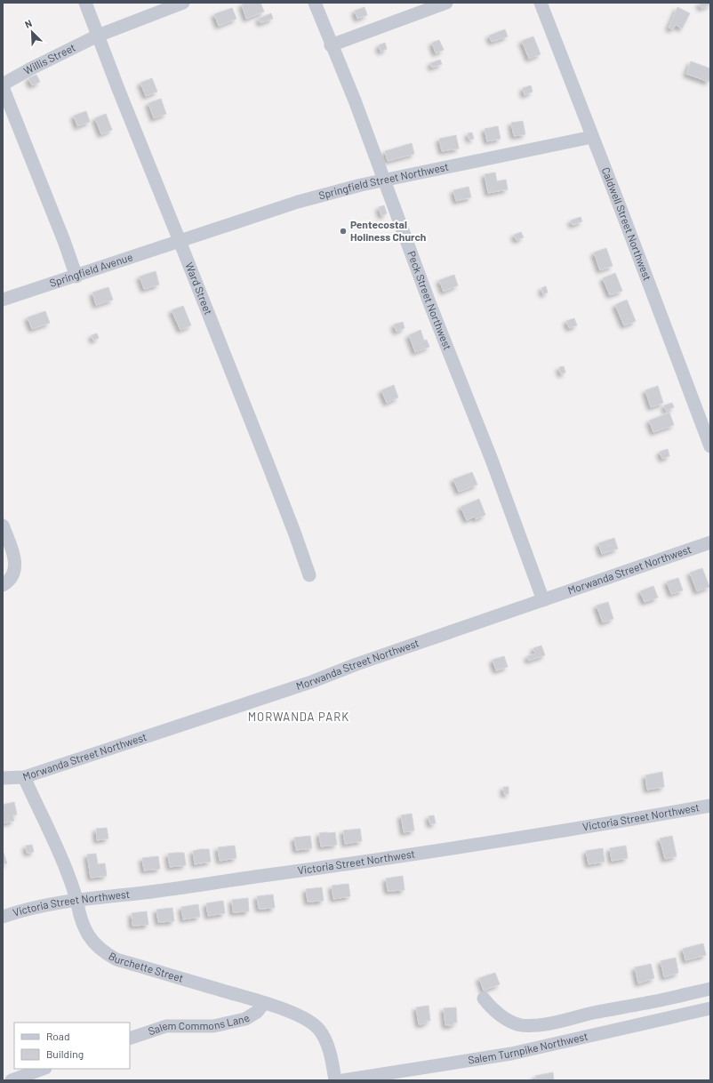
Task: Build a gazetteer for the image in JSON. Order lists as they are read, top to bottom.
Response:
{
  "streets": {
    "street": [
      "Willis Street",
      "Springfield Street Northwest",
      "Caldwell Street Northwest",
      "Springfield Avenue",
      "Ward Street",
      "Peck Street Northwest",
      "Morwanda Street Northwest",
      "Victoria Street Northwest",
      "Burchette Street",
      "Salem Commons Lane",
      "Salem Turnpike Northwest"
    ]
  },
  "crossings": [
    ["Willis Street", "Ward Street"],
    ["Springfield Street Northwest", "Caldwell Street Northwest"],
    ["Springfield Street Northwest", "Springfield Avenue"],
    ["Springfield Street Northwest", "Ward Street"],
    ["Springfield Street Northwest", "Peck Street Northwest"],
    ["Springfield Avenue", "Ward Street"],
    ["Peck Street Northwest", "Morwanda Street Northwest"],
    ["Morwanda Street Northwest", "Burchette Street"],
    ["Victoria Street Northwest", "Burchette Street"],
    ["Burchette Street", "Salem Commons Lane"]
  ],
  "districts": ["MORWANDA PARK"],
  "places": ["Pentecostal Holiness Church"],
  "legend": ["Road", "Building"],
  "north": "top left"
}
